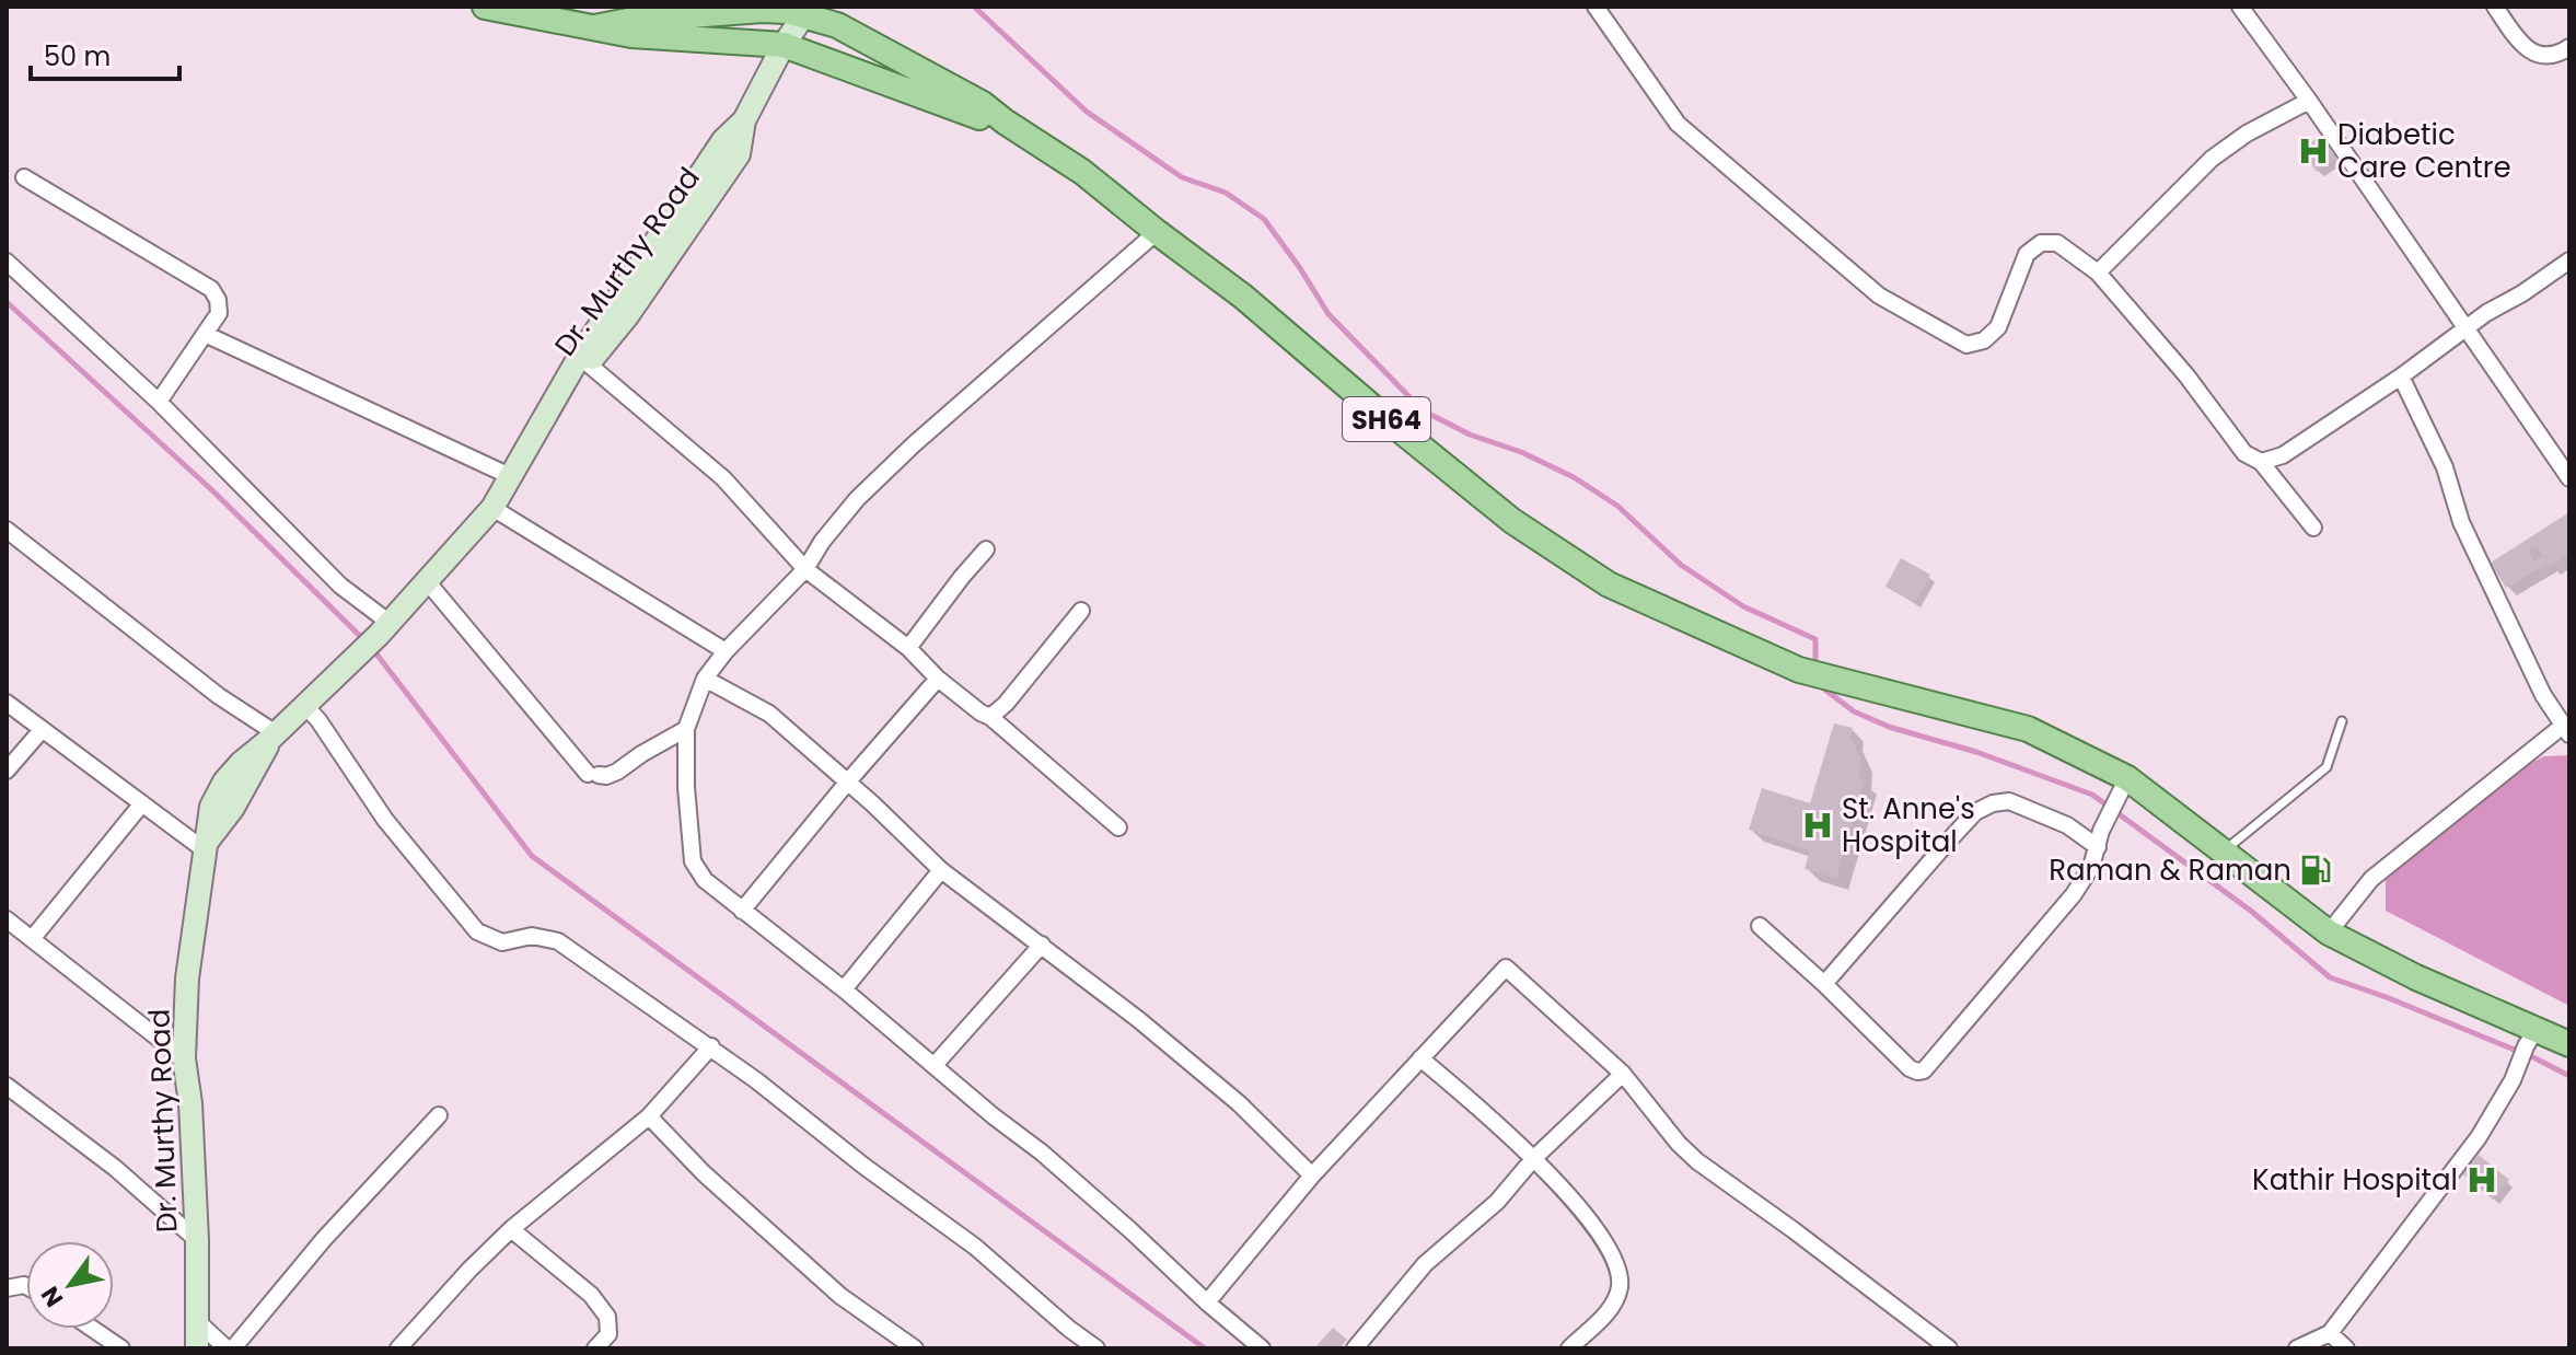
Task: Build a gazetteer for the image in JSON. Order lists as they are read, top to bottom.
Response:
{
  "streets": {
    "main road": ["Dr. Murthy Road", "SH64"]
  },
  "crossings": [
    ["Dr. Murthy Road", "SH64"]
  ],
  "places": {
    "hospital": ["Diabetic Care Centre", "St. Anne's Hospital", "Kathir Hospital"],
    "fuel station": ["Raman & Raman"]
  },
  "scale_bar": "50 m",
  "north": "bottom left"
}
